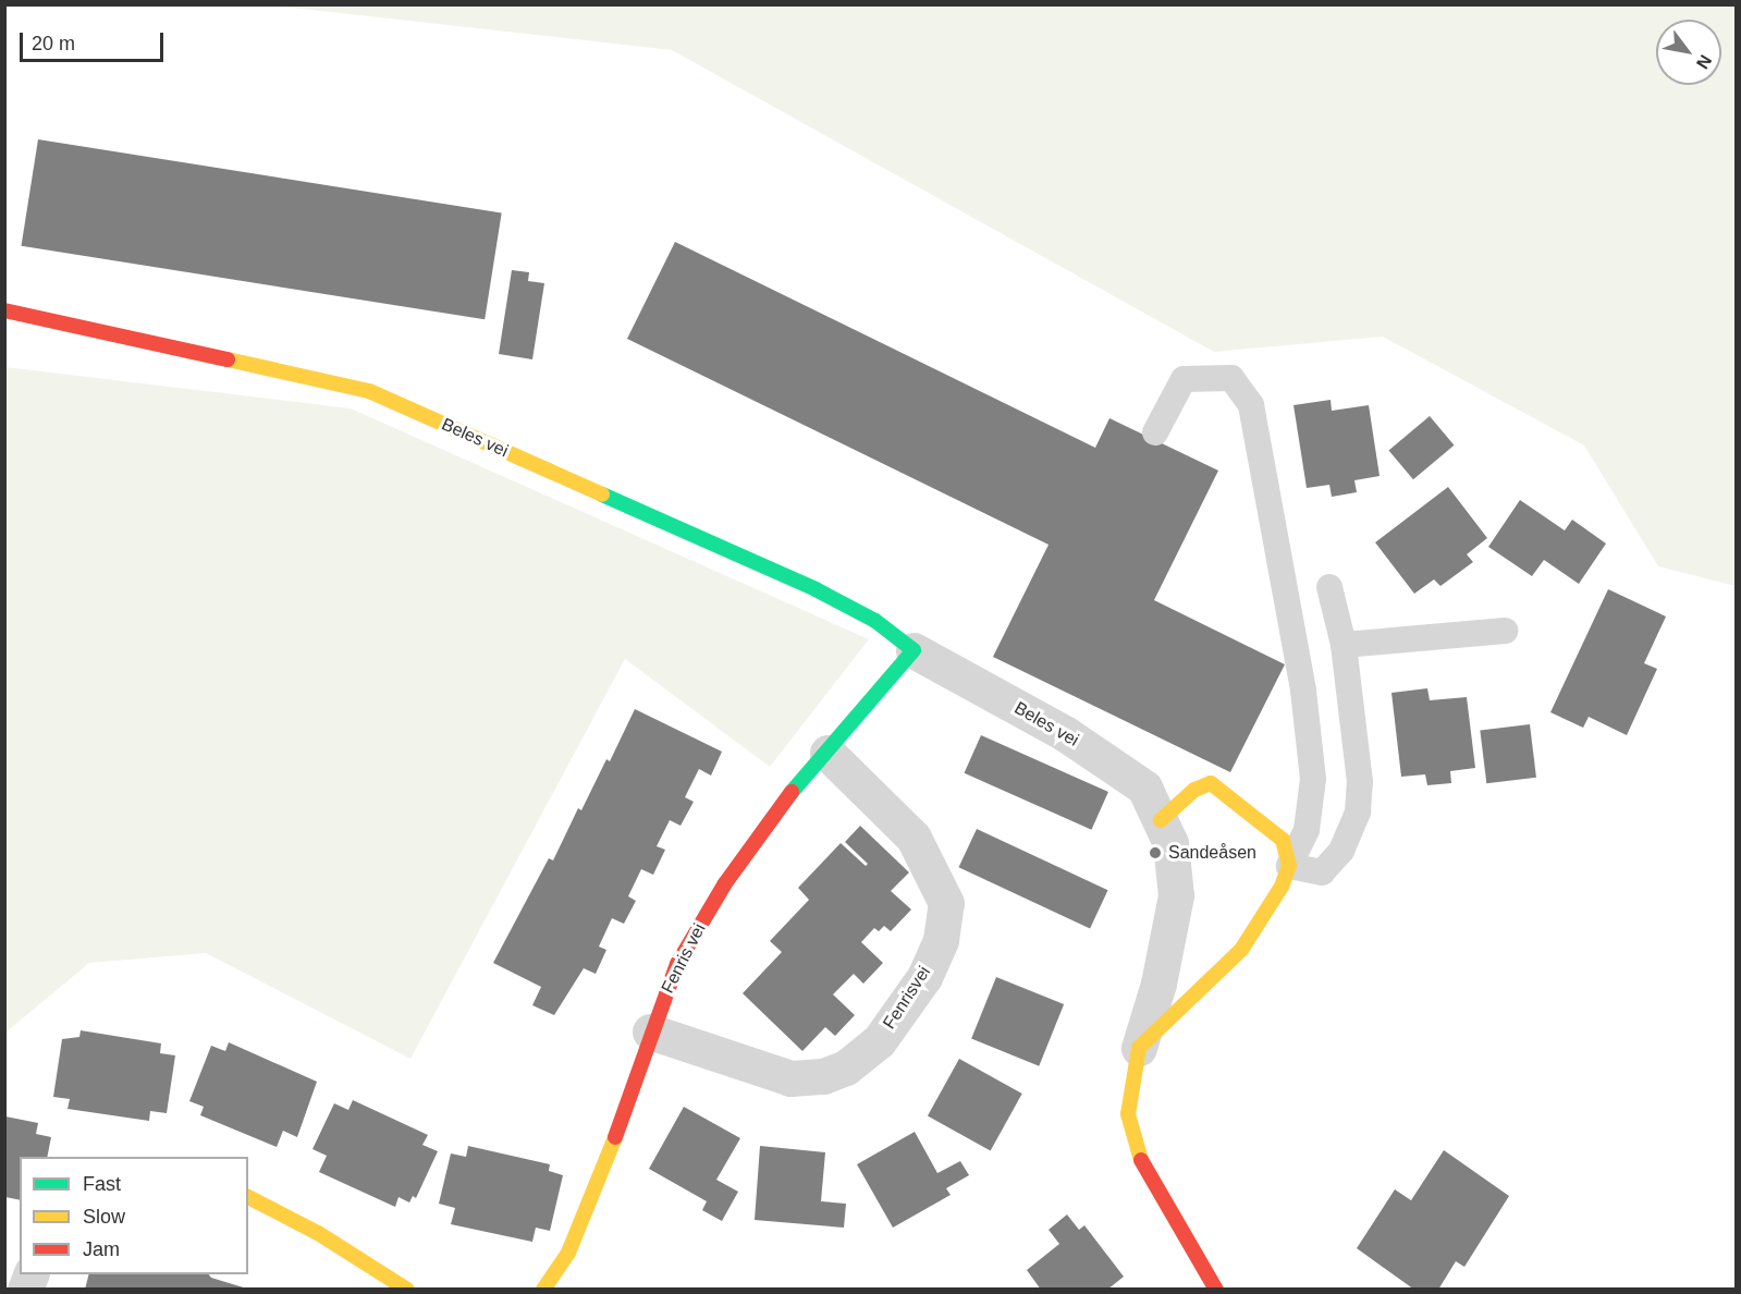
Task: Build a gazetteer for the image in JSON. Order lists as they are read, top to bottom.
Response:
{
  "streets": {
    "street": ["Beles vei", "Fenris vei", "Fenrisvei"]
  },
  "crossings": [
    ["Beles vei", "Fenris vei"],
    ["Fenris vei", "Fenrisvei"]
  ],
  "places": ["Sandeåsen"],
  "legend": ["Fast", "Slow", "Jam"],
  "scale_bar": "20 m",
  "north": "bottom right"
}
